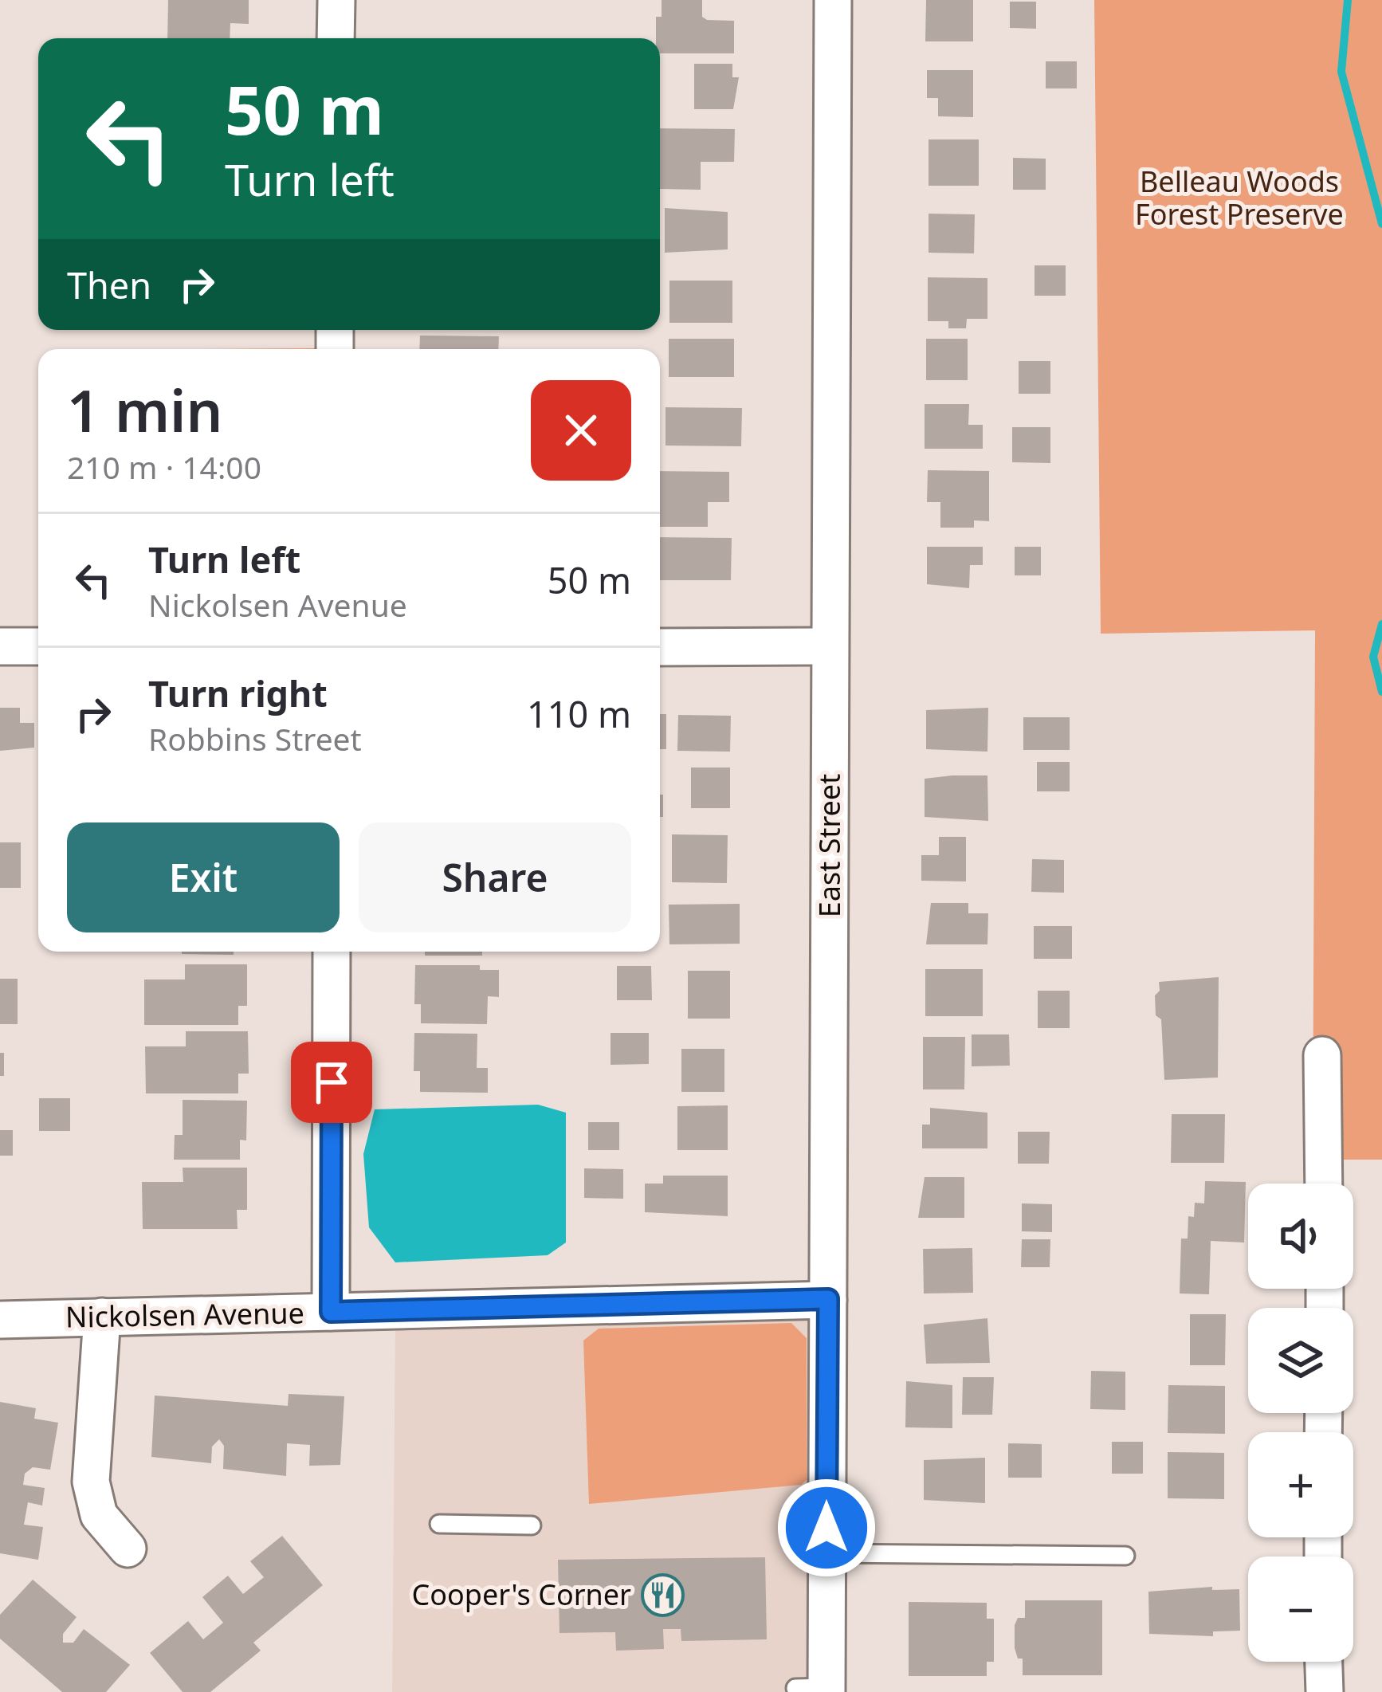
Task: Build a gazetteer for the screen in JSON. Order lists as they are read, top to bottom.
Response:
{
  "streets": {
    "street": ["East Street", "Nickolsen Avenue"]
  },
  "crossings": [
    ["East Street", "Nickolsen Avenue"]
  ],
  "parks": ["Belleau Woods Forest Preserve"],
  "places": {
    "restaurant": ["Cooper's Corner"]
  },
  "page": {
    "turn": ["50 m", "Turn left"],
    "then": "Then",
    "heading": ["1 min", "210 m · 14:00"],
    "list": [
      {
        "name": "Turn left",
        "note": "Nickolsen Avenue",
        "value": "50 m"
      },
      {
        "name": "Turn right",
        "note": "Robbins Street",
        "value": "110 m"
      }
    ],
    "buttons": ["Exit", "Share"],
    "map_buttons": ["+", "−"]
  }
}
